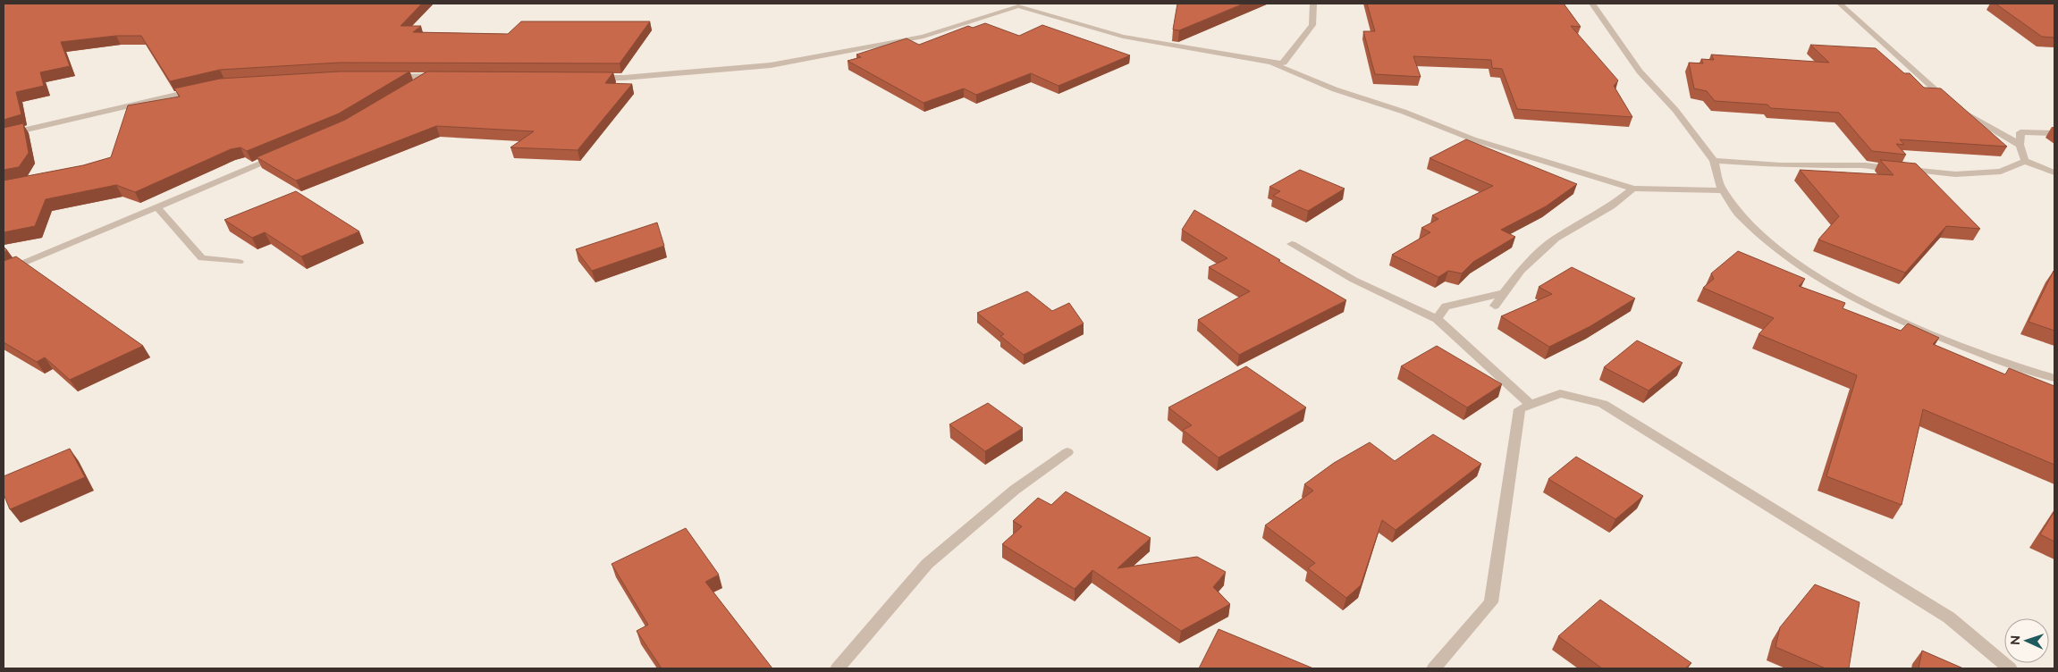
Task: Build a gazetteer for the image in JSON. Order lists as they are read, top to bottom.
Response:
{
  "north": "left"
}
